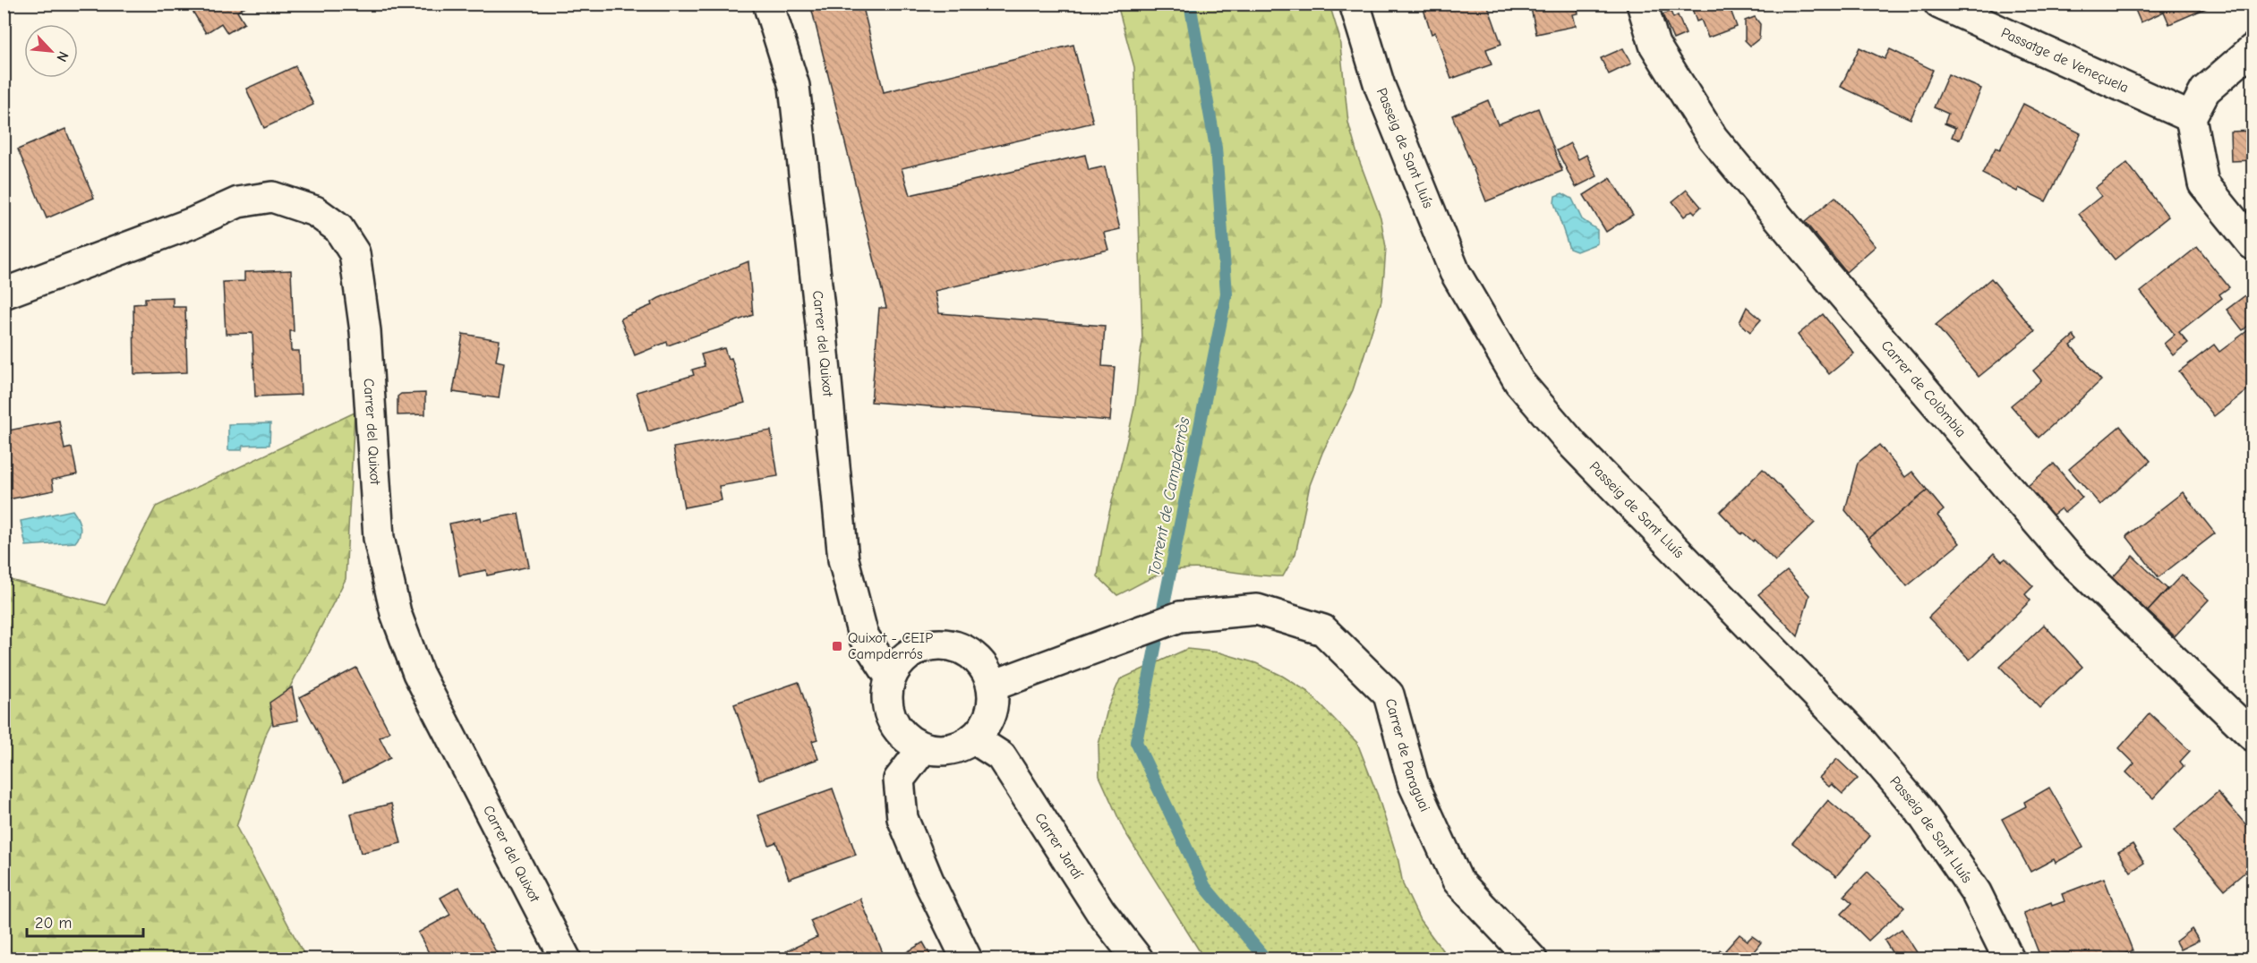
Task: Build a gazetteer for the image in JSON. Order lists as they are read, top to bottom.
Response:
{
  "streets": {
    "street": [
      "Passatge de Veneçuela",
      "Passeig de Sant Lluís",
      "Carrer del Quixot",
      "Carrer de Colòmbia",
      "Carrer de Paraguai",
      "Carrer Jardí"
    ]
  },
  "crossings": [
    ["Carrer del Quixot", "Carrer de Paraguai"],
    ["Carrer del Quixot", "Carrer Jardí"],
    ["Carrer de Paraguai", "Carrer Jardí"]
  ],
  "water": ["Torrent de Campderròs"],
  "places": {
    "transit": ["Quixot - CEIP Campderrós"]
  },
  "scale_bar": "20 m",
  "north": "bottom right"
}
